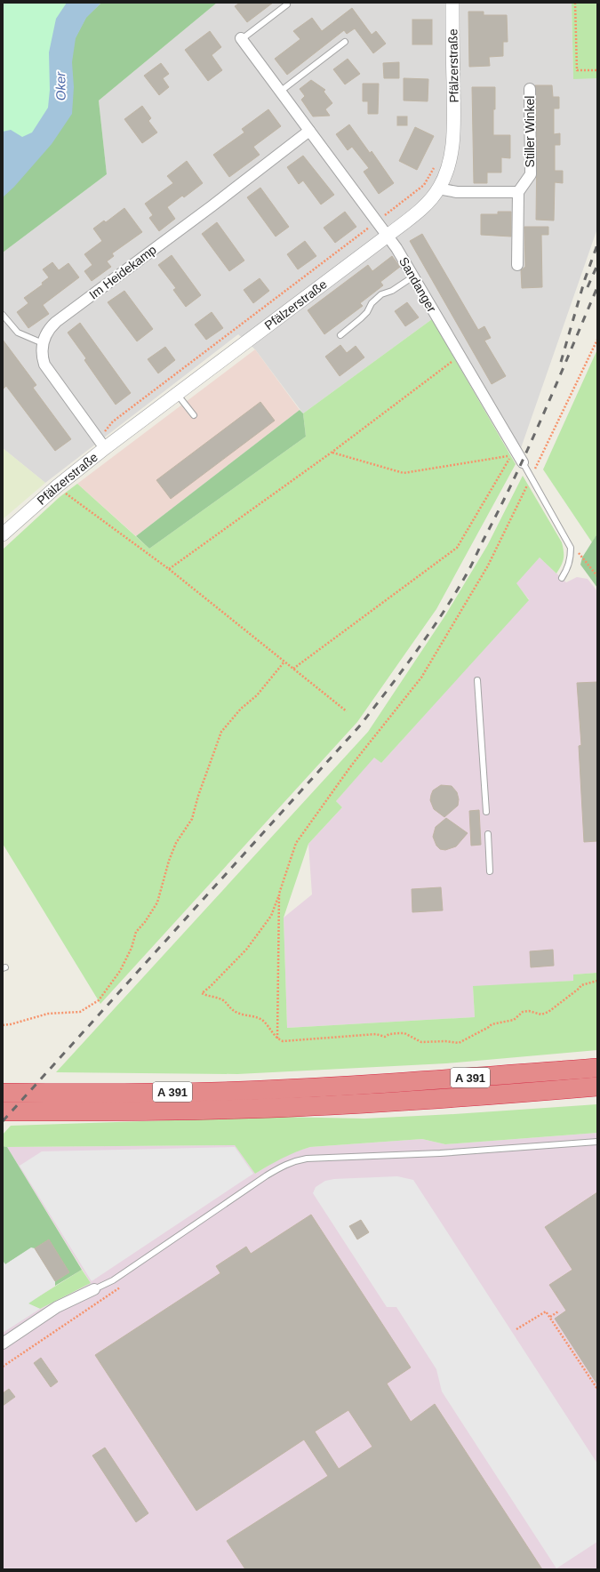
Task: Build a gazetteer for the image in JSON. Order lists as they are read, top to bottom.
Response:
{
  "streets": {
    "highway": ["A 391"],
    "street": [
      "Pfälzerstraße",
      "Stiller Winkel",
      "Im Heidekamp",
      "Sandanger"
    ]
  },
  "crossings": [
    ["Pfälzerstraße", "Sandanger"],
    ["Im Heidekamp", "Sandanger"]
  ],
  "water": ["Oker"]
}
